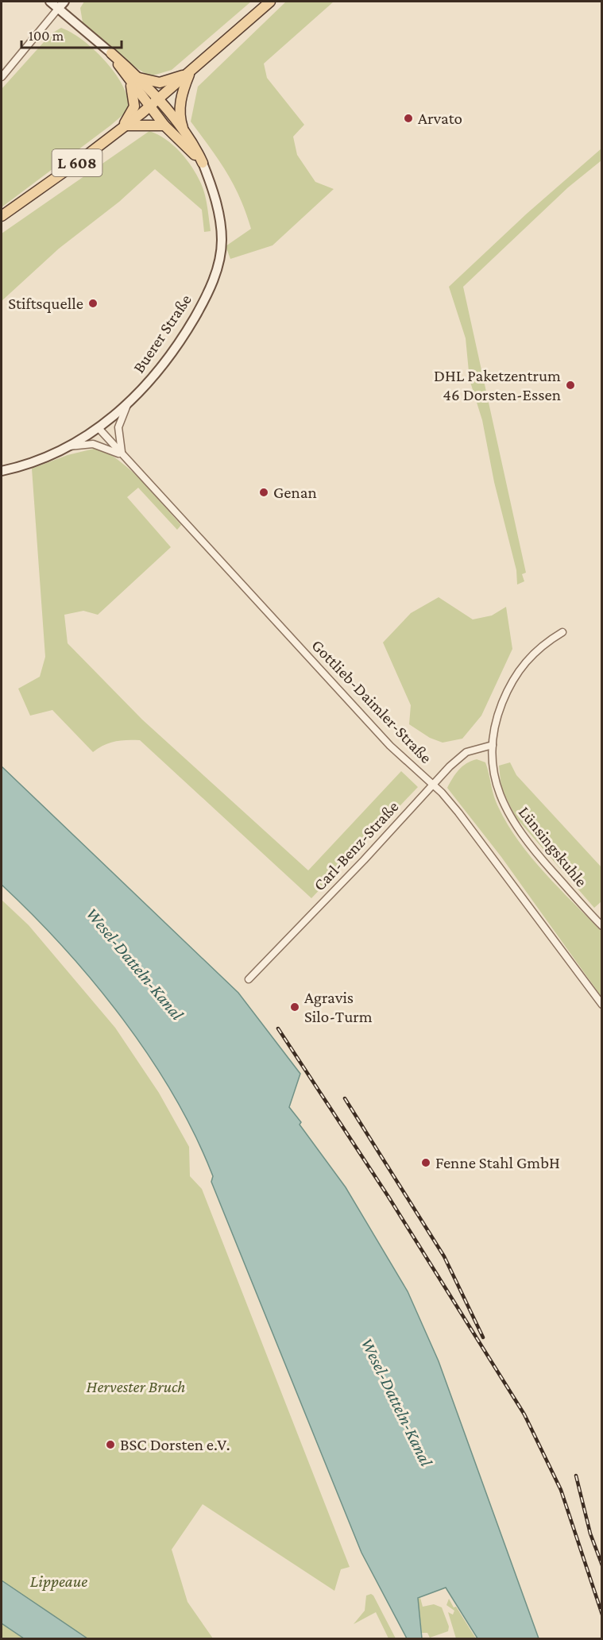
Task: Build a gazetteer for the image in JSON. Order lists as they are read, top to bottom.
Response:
{
  "streets": {
    "main road": ["L 608"],
    "street": [
      "Buerer Straße",
      "Gottlieb-Daimler-Straße",
      "Carl-Benz-Straße",
      "Lünsingskuhle"
    ]
  },
  "crossings": [
    ["Buerer Straße", "Gottlieb-Daimler-Straße"],
    ["Gottlieb-Daimler-Straße", "Carl-Benz-Straße"],
    ["Carl-Benz-Straße", "Lünsingskuhle"]
  ],
  "water": ["Wesel-Datteln-Kanal"],
  "parks": ["Hervester Bruch", "Lippeaue"],
  "places": [
    "Arvato",
    "Stiftsquelle",
    "DHL Paketzentrum 46 Dorsten-Essen",
    "Genan",
    "Agravis Silo-Turm",
    "Fenne Stahl GmbH",
    "BSC Dorsten e.V."
  ],
  "scale_bar": "100 m"
}
